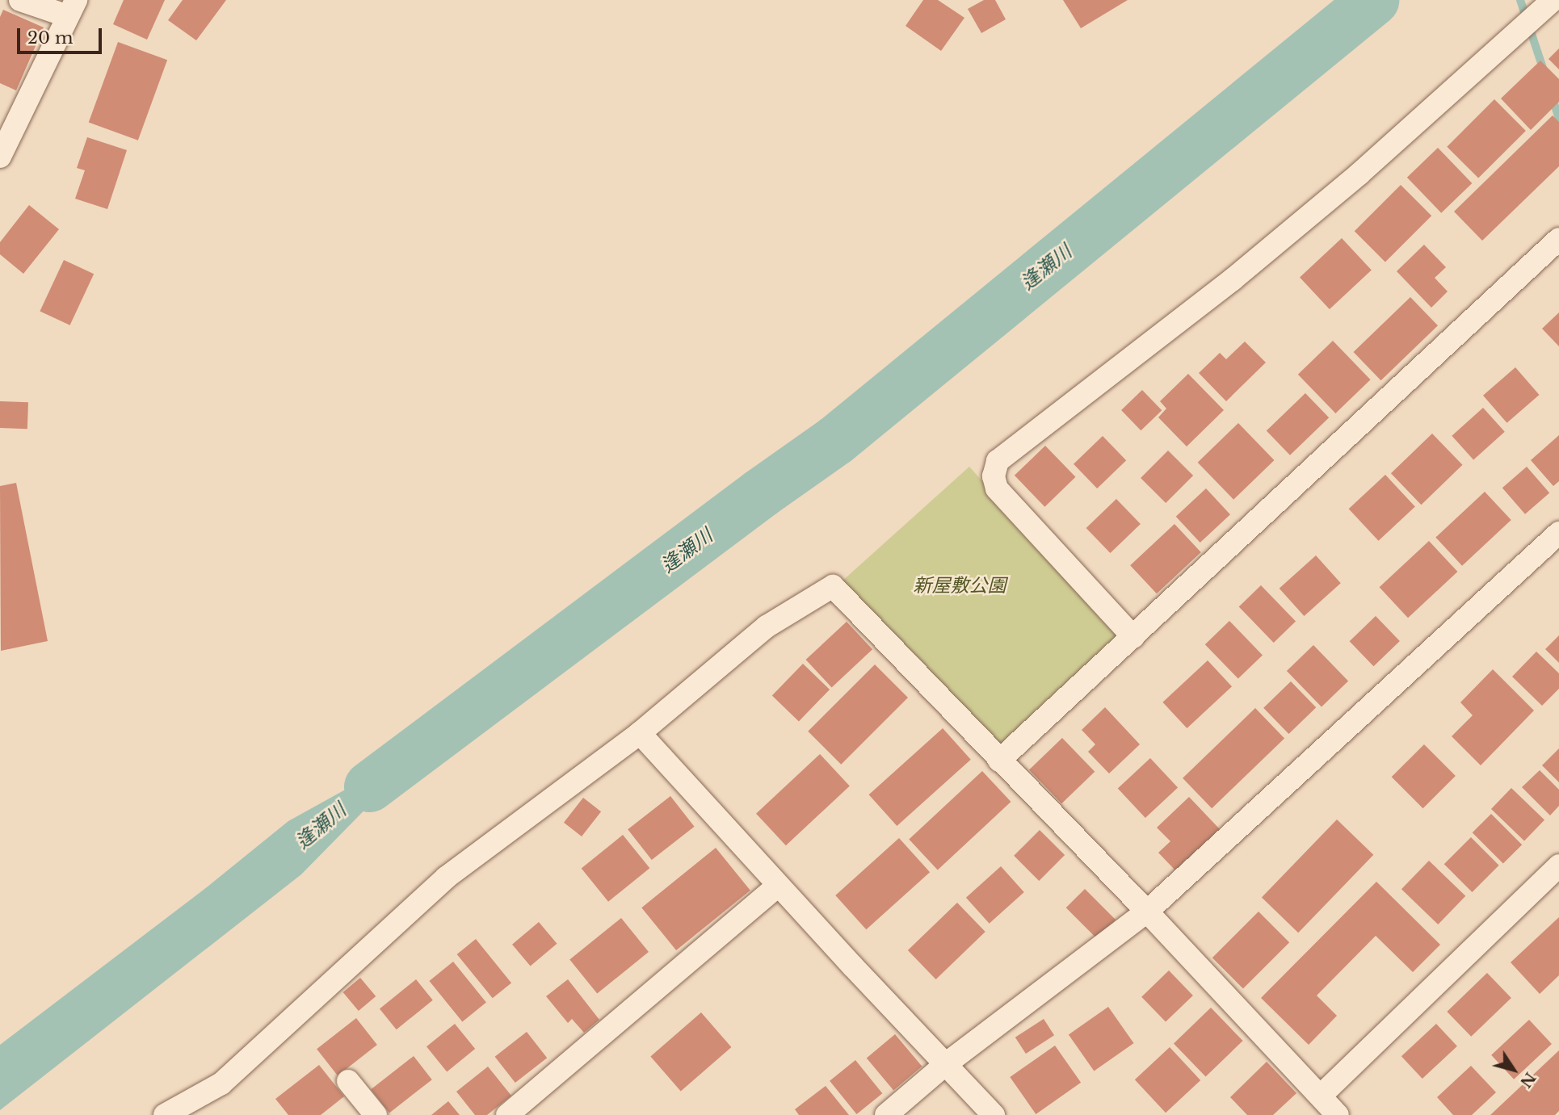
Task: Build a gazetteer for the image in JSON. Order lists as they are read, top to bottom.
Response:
{
  "water": ["逢瀬川"],
  "parks": ["新屋敷公園"],
  "scale_bar": "20 m",
  "north": "bottom right"
}
